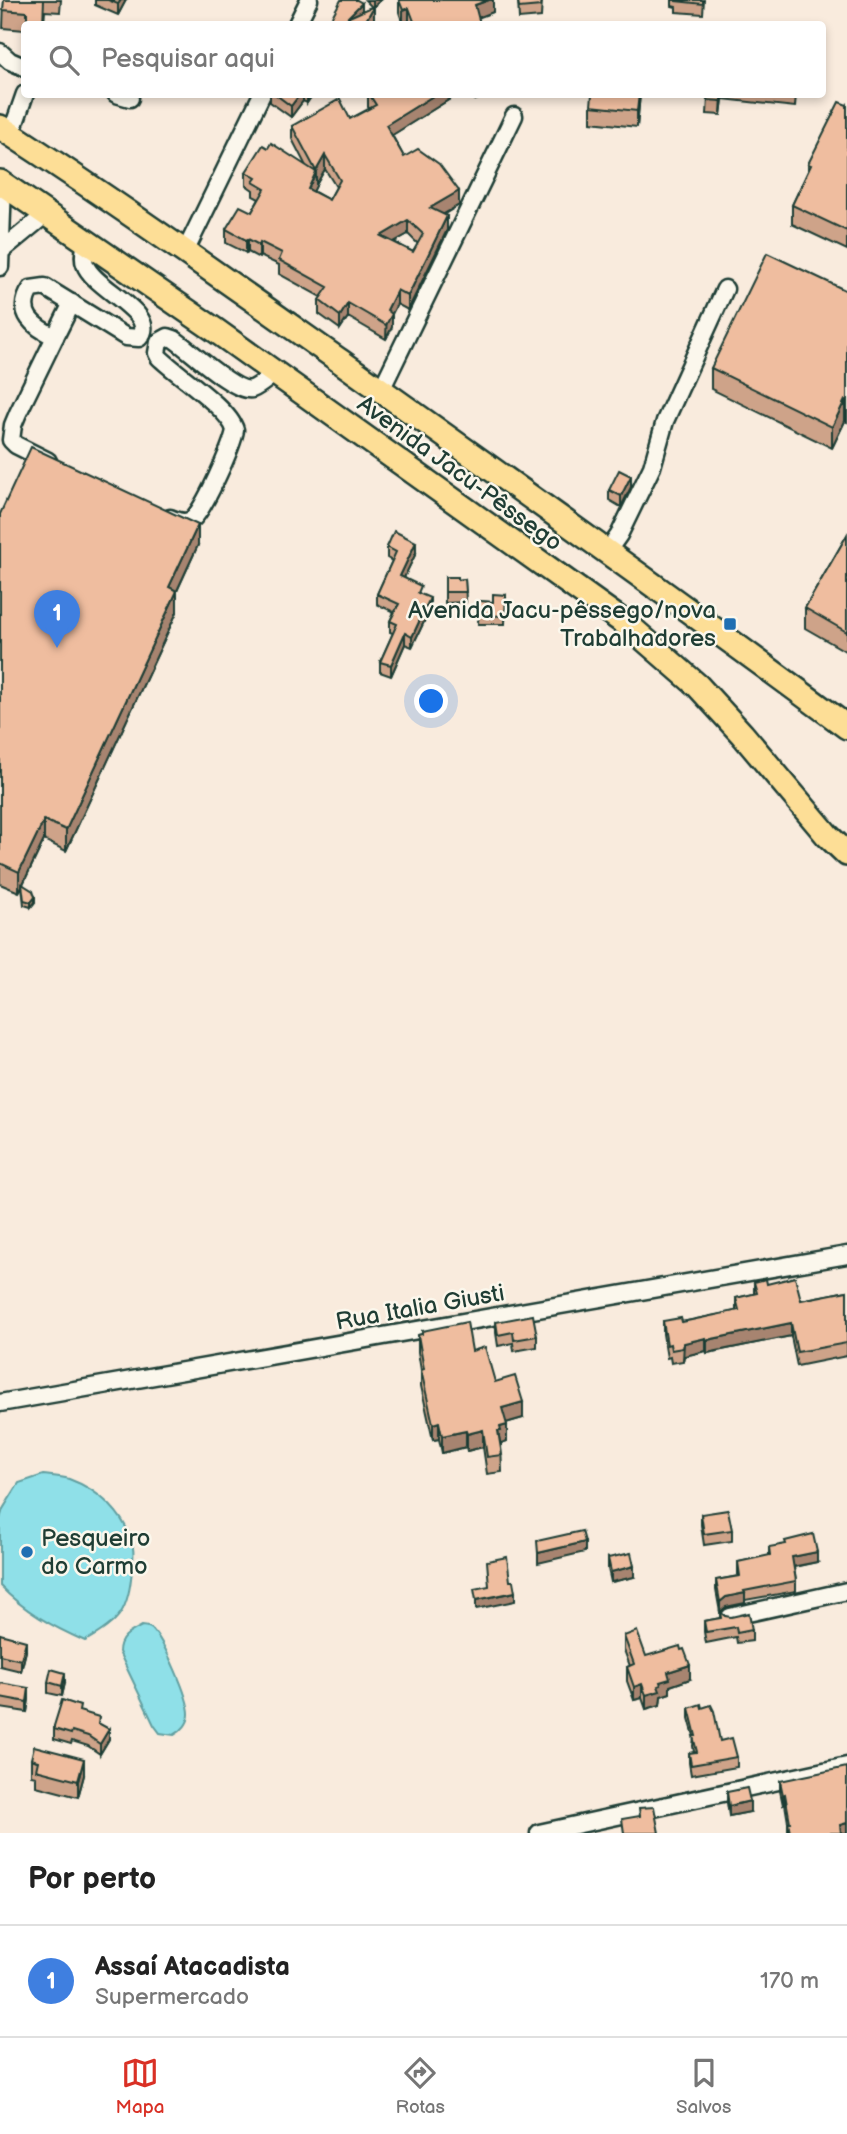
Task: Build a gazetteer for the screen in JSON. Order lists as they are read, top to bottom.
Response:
{
  "streets": {
    "highway": ["Avenida Jacu-Pêssego"],
    "street": ["Rua Italia Giusti"]
  },
  "places": {
    "transit": ["Avenida Jacu-pêssego/nova Trabalhadores"],
    "other": ["Pesqueiro do Carmo"]
  },
  "page": {
    "search": "Pesquisar aqui",
    "pins": "1",
    "heading": "Por perto",
    "list": [
      {
        "mark": "1",
        "name": "Assaí Atacadista",
        "note": "Supermercado",
        "value": "170 m"
      }
    ],
    "nav": ["Mapa", "Rotas", "Salvos"]
  }
}
